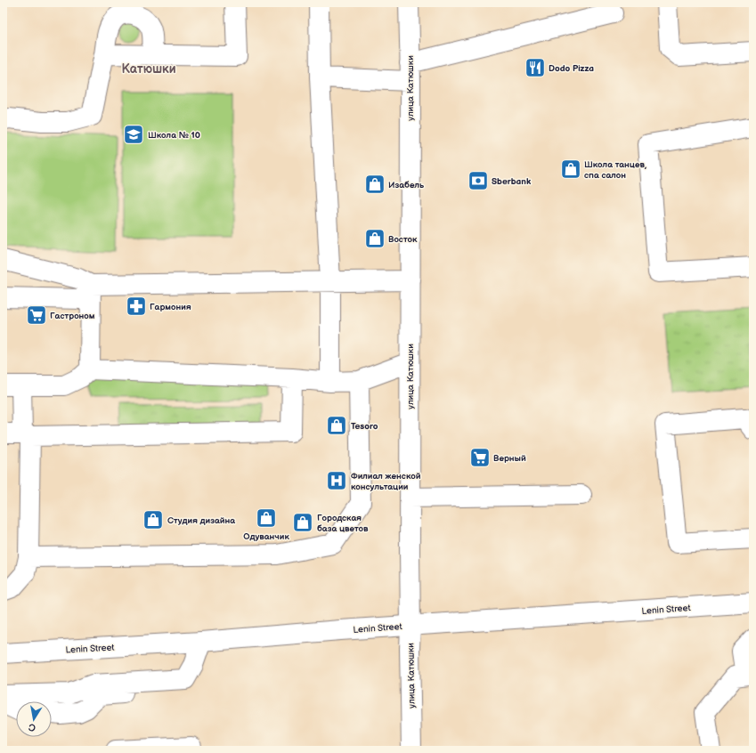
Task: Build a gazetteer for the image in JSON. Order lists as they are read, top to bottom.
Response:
{
  "streets": {
    "main road": ["улица Катюшки", "Lenin Street"]
  },
  "crossings": [
    ["улица Катюшки", "Lenin Street"]
  ],
  "districts": ["Катюшки"],
  "places": {
    "restaurant": ["Dodo Pizza"],
    "school or university": ["Школа № 10"],
    "shop": [
      "Школа танцев, спа салон",
      "Изабель",
      "Восток",
      "Tesoro",
      "Одуванчик",
      "Студия дизайна",
      "Городская база цветов"
    ],
    "bank": ["Sberbank"],
    "pharmacy": ["Гармония"],
    "supermarket": ["Гастроном", "Верный"],
    "hospital": ["Филиал женской консультации"]
  },
  "north": "bottom"
}
